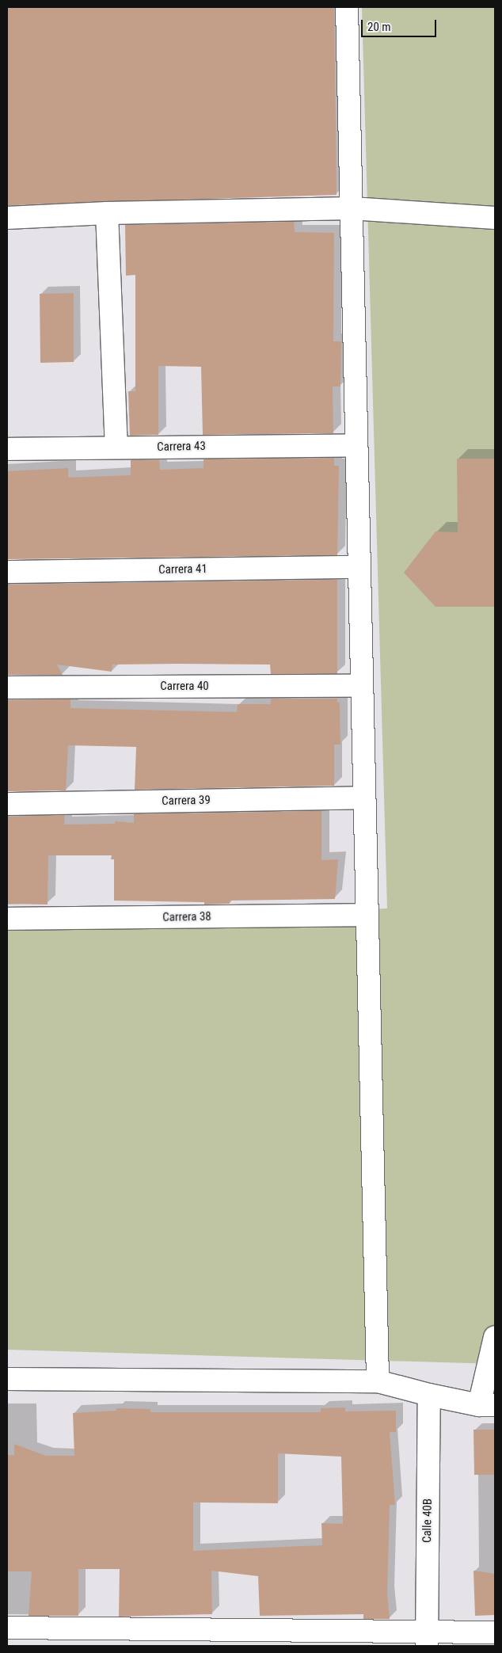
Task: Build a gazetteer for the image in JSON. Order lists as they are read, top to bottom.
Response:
{
  "streets": {
    "street": [
      "Carrera 43",
      "Carrera 41",
      "Carrera 40",
      "Carrera 39",
      "Carrera 38",
      "Calle 40B"
    ]
  },
  "scale_bar": "20 m"
}
